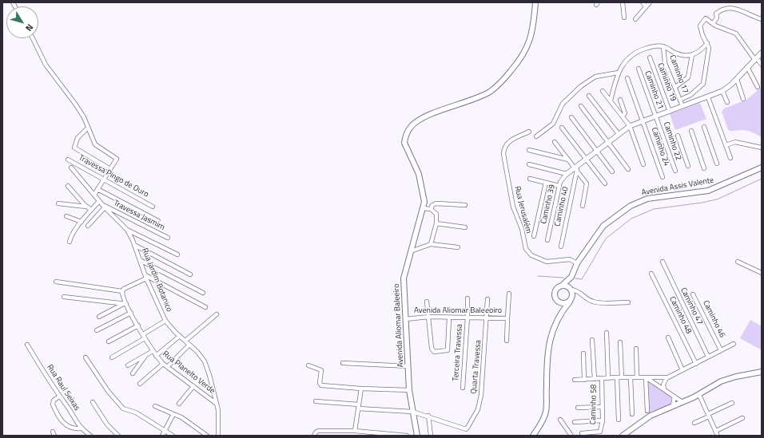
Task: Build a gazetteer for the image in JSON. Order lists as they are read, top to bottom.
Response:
{
  "streets": {
    "main road": ["Avenida Assis Valente", "Avenida Aliomar Baleeiro"],
    "street": [
      "Caminho 17",
      "Caminho 19",
      "Caminho 21",
      "Caminho 22",
      "Caminho 24",
      "Travessa Pingo de Ouro",
      "Caminho 39",
      "Caminho 40",
      "Rua Jerusalém",
      "Travessa Jasmim",
      "Rua Jardim Botanico",
      "Caminho 47",
      "Avenida Aliomar Baleeoiro",
      "Caminho 48",
      "Caminho 46",
      "Terceira Travessa",
      "Quarta Travessa",
      "Rua Planelto Verde",
      "Rua Raul Seixas",
      "Caminho 58"
    ]
  },
  "crossings": [
    ["Caminho 21", "Caminho 22"],
    ["Avenida Assis Valente", "Rua Jerusalém"],
    ["Travessa Jasmim", "Rua Jardim Botanico"],
    ["Rua Jardim Botanico", "Rua Planelto Verde"],
    ["Avenida Aliomar Baleeoiro", "Avenida Aliomar Baleeiro"],
    ["Avenida Aliomar Baleeoiro", "Terceira Travessa"],
    ["Avenida Aliomar Baleeoiro", "Quarta Travessa"]
  ],
  "north": "bottom right"
}
